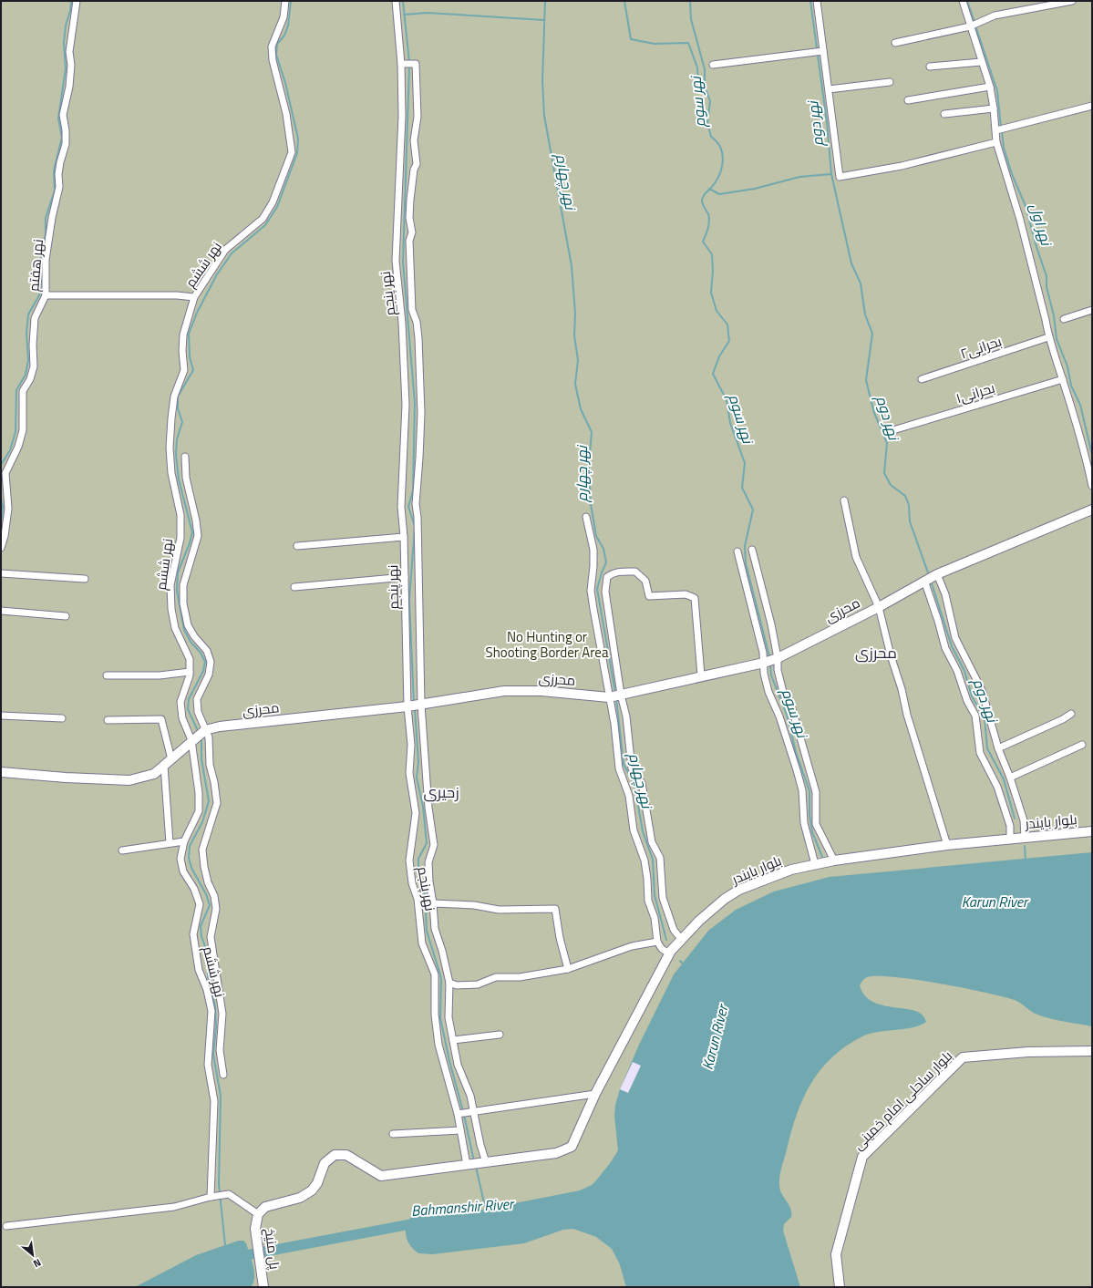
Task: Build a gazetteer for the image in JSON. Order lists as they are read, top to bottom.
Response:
{
  "streets": {
    "street": [
      "نهر ششم",
      "نهر هفتم",
      "نهر پنجم",
      "بحرانی۲",
      "بحرانی۱",
      "محرزی",
      "بلوار بایندر",
      "بلوار ساحلی امام خمینی",
      "پل منیخ"
    ]
  },
  "crossings": [
    ["نهر ششم", "محرزی"],
    ["نهر پنجم", "محرزی"],
    ["نهر پنجم", "بلوار بایندر"]
  ],
  "districts": ["محرزی", "زحیری"],
  "water": [
    "نهر سوم",
    "نهر دوم",
    "نهر چهارم",
    "نهر اول",
    "Karun River",
    "Bahmanshir River"
  ],
  "parks": ["No Hunting or Shooting Border Area"],
  "north": "bottom right"
}
